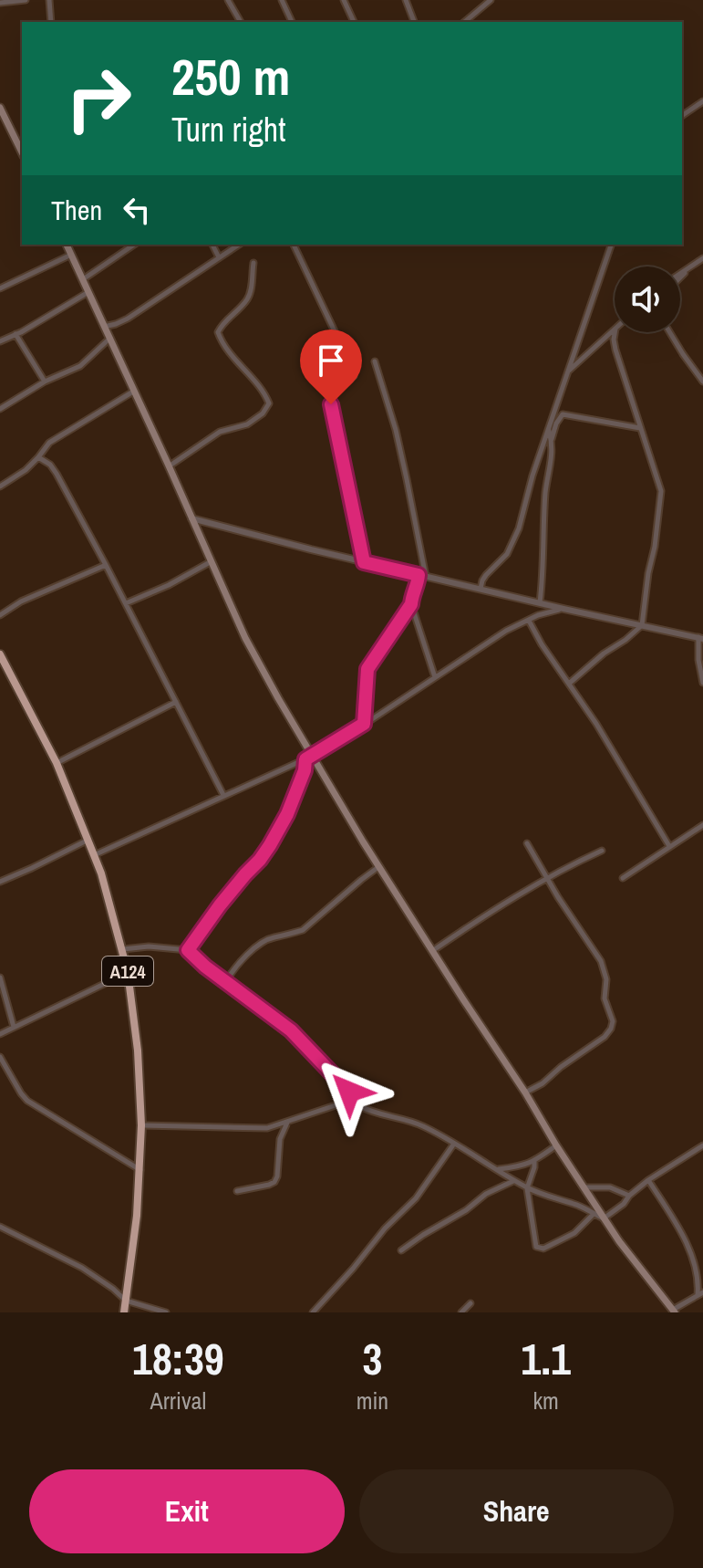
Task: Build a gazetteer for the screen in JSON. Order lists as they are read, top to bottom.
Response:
{
  "streets": {
    "highway": ["A124"]
  },
  "page": {
    "turn": ["250 m", "Turn right"],
    "then": "Then",
    "eta": [
      "18:39",
      "Arrival",
      "3",
      "min",
      "1.1",
      "km"
    ],
    "buttons": ["Exit", "Share"]
  }
}
